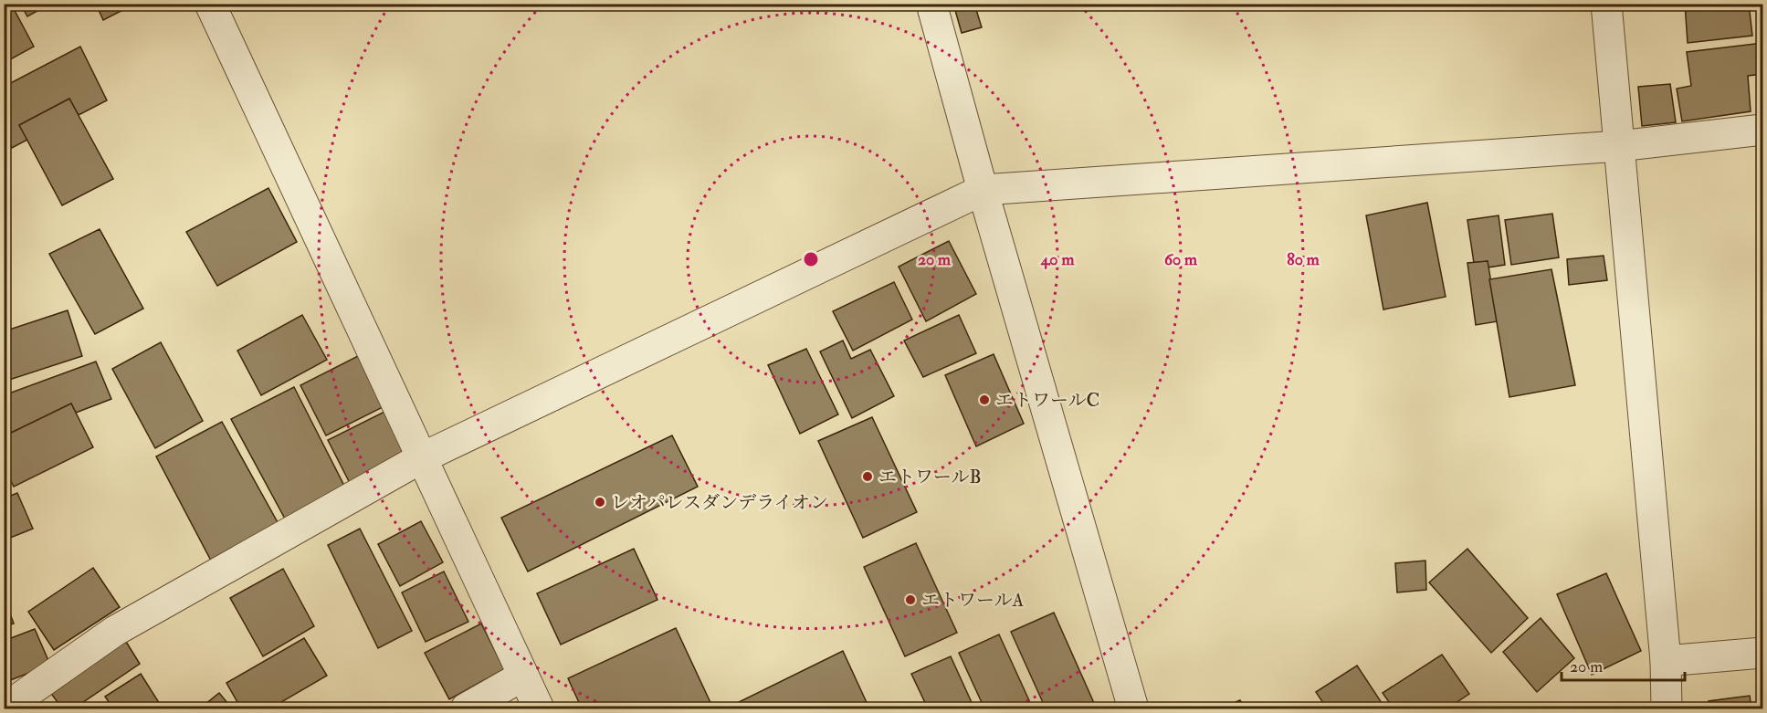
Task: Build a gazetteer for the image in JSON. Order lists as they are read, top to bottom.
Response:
{
  "places": [
    "エトワールC",
    "エトワールB",
    "レオパレスダンデライオン",
    "エトワールA"
  ],
  "scale_bar": "20 m",
  "rings": [
    "20 m",
    "40 m",
    "60 m",
    "80 m"
  ]
}
